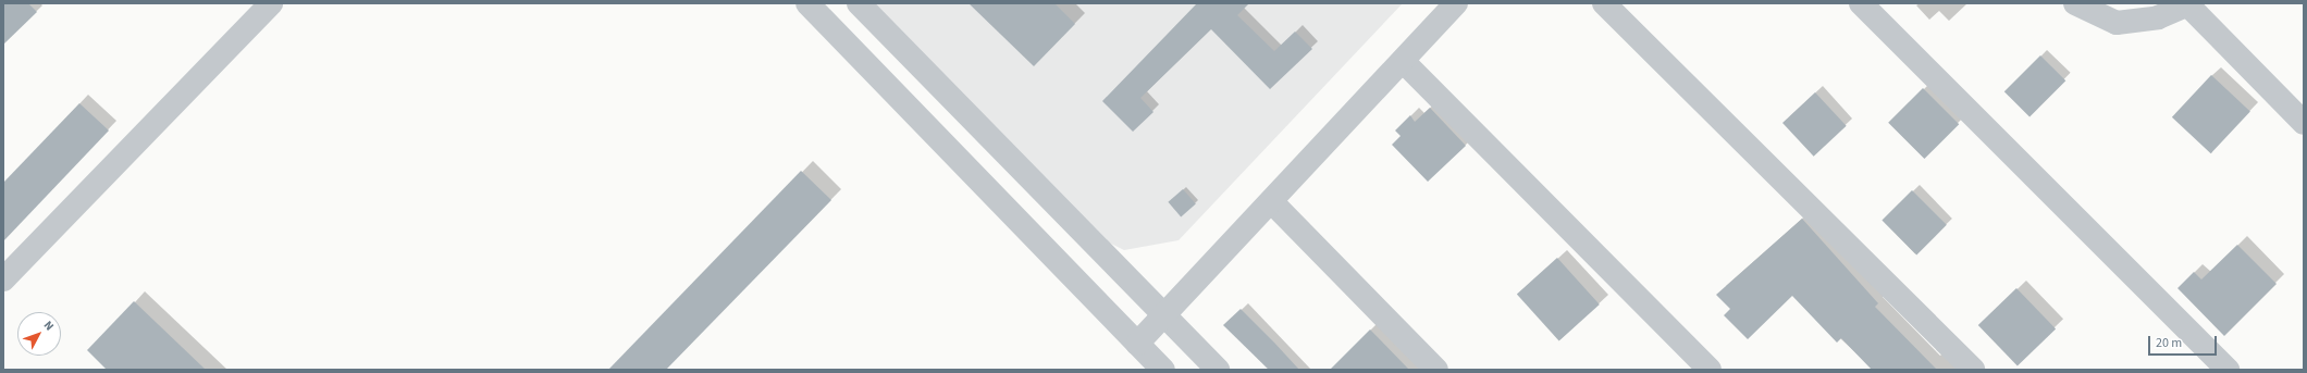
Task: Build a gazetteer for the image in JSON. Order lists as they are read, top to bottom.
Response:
{
  "scale_bar": "20 m",
  "north": "top right"
}
